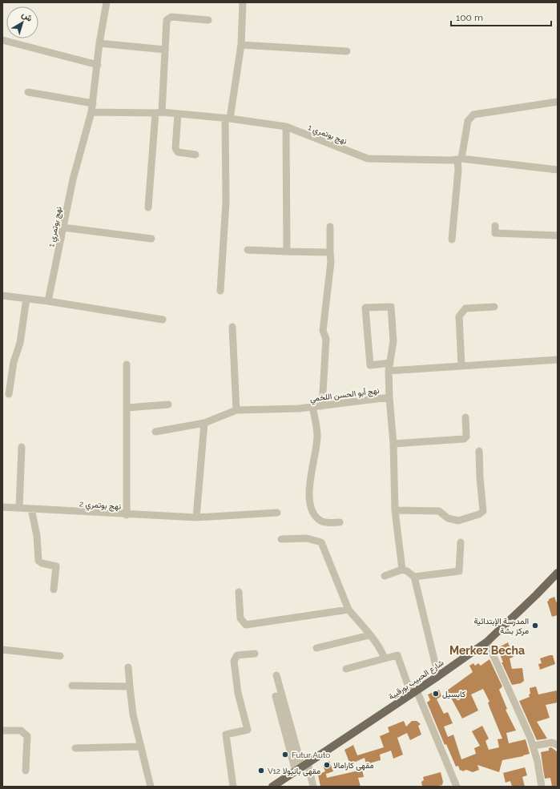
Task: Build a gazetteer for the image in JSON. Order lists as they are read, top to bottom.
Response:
{
  "streets": {
    "main road": ["شارع الحبيب بورقيبة"],
    "street": ["نهج بوتمري 1", "نهج أبو الحسن اللخمي", "نهج بوتمري 2"]
  },
  "districts": ["Merkez Becha"],
  "places": [
    "المدرسة الإبتدائية مركز بشة",
    "كابسيل",
    "Futur Auto",
    "مقهى كارامالا",
    "V12 مقهى بانيولا"
  ],
  "scale_bar": "100 m",
  "north": "top right"
}
